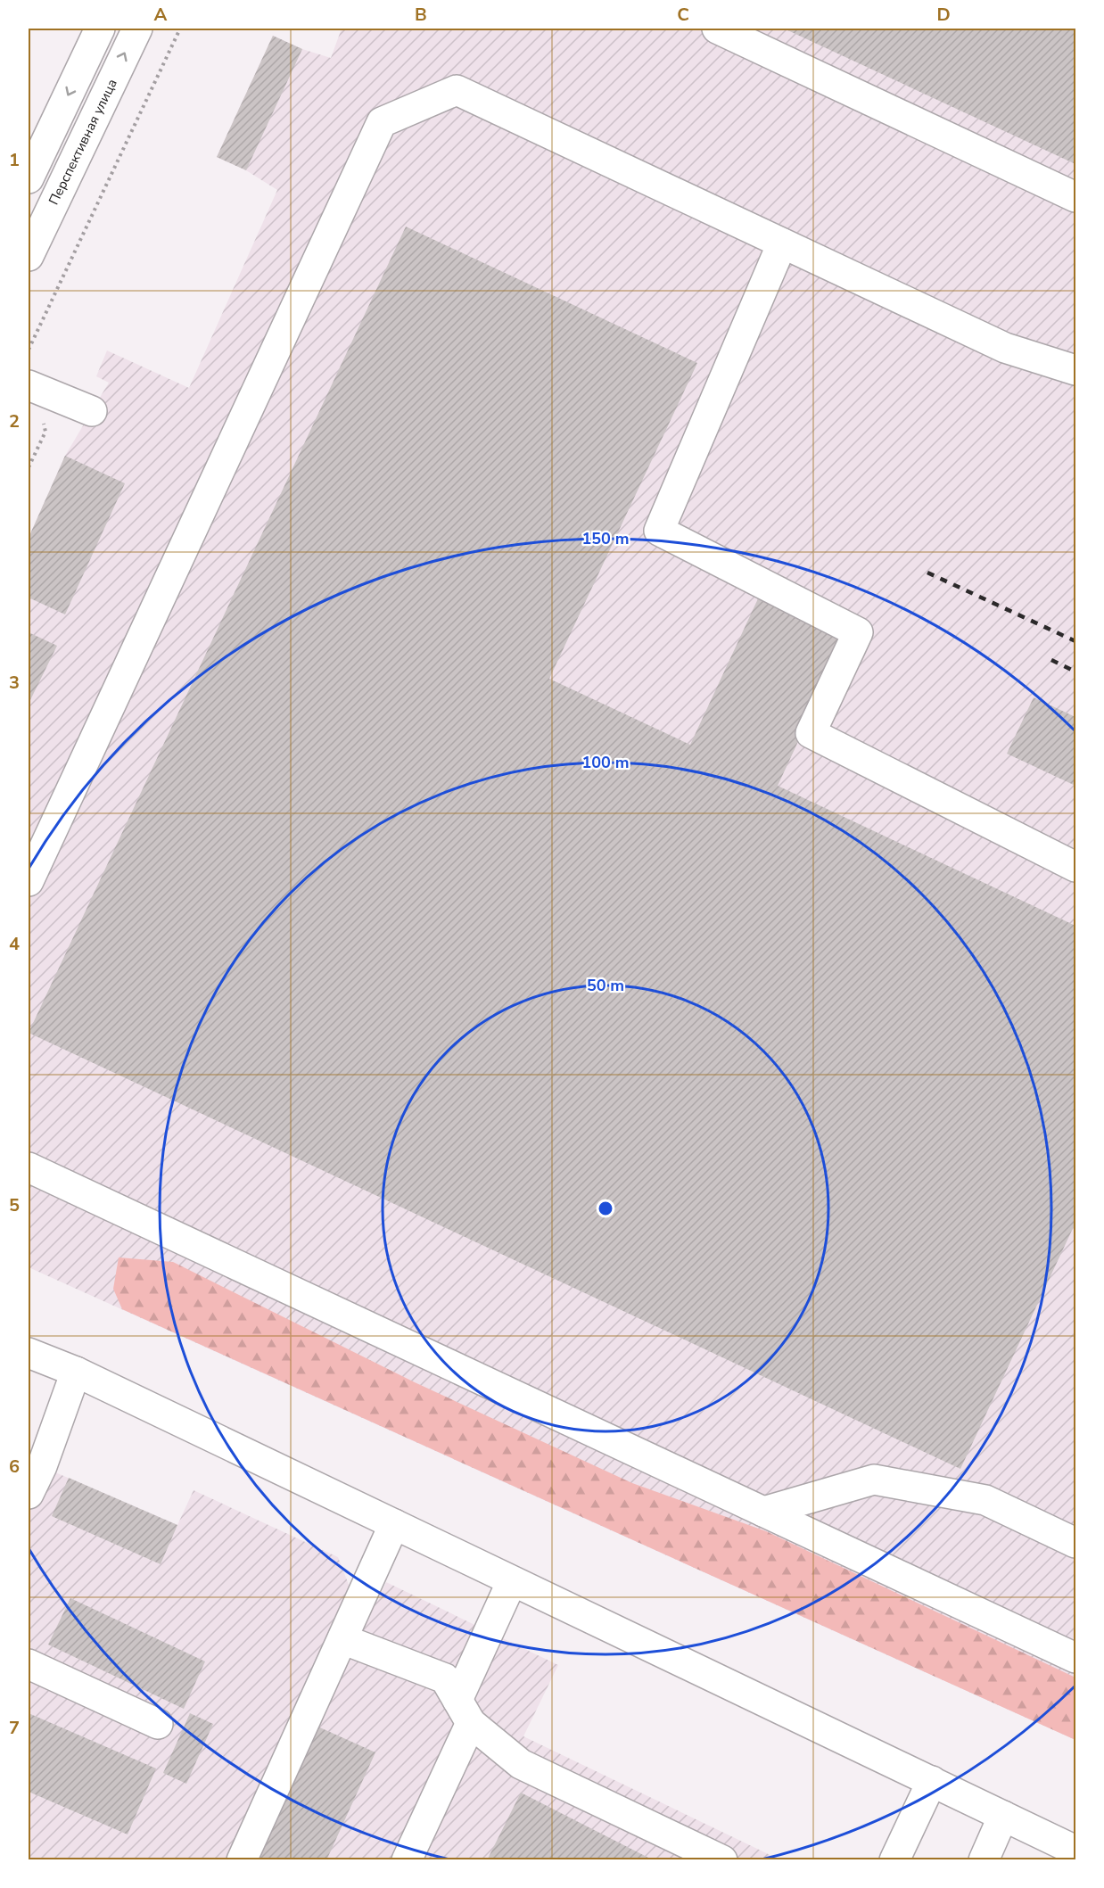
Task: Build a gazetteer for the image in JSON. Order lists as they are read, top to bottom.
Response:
{
  "streets": {
    "main road": ["Перспективная улица"]
  },
  "grid": {
    "columns": [
      "A",
      "B",
      "C",
      "D"
    ],
    "rows": [
      "1",
      "2",
      "3",
      "4",
      "5",
      "6",
      "7"
    ]
  },
  "rings": ["150 m", "100 m", "50 m"]
}
